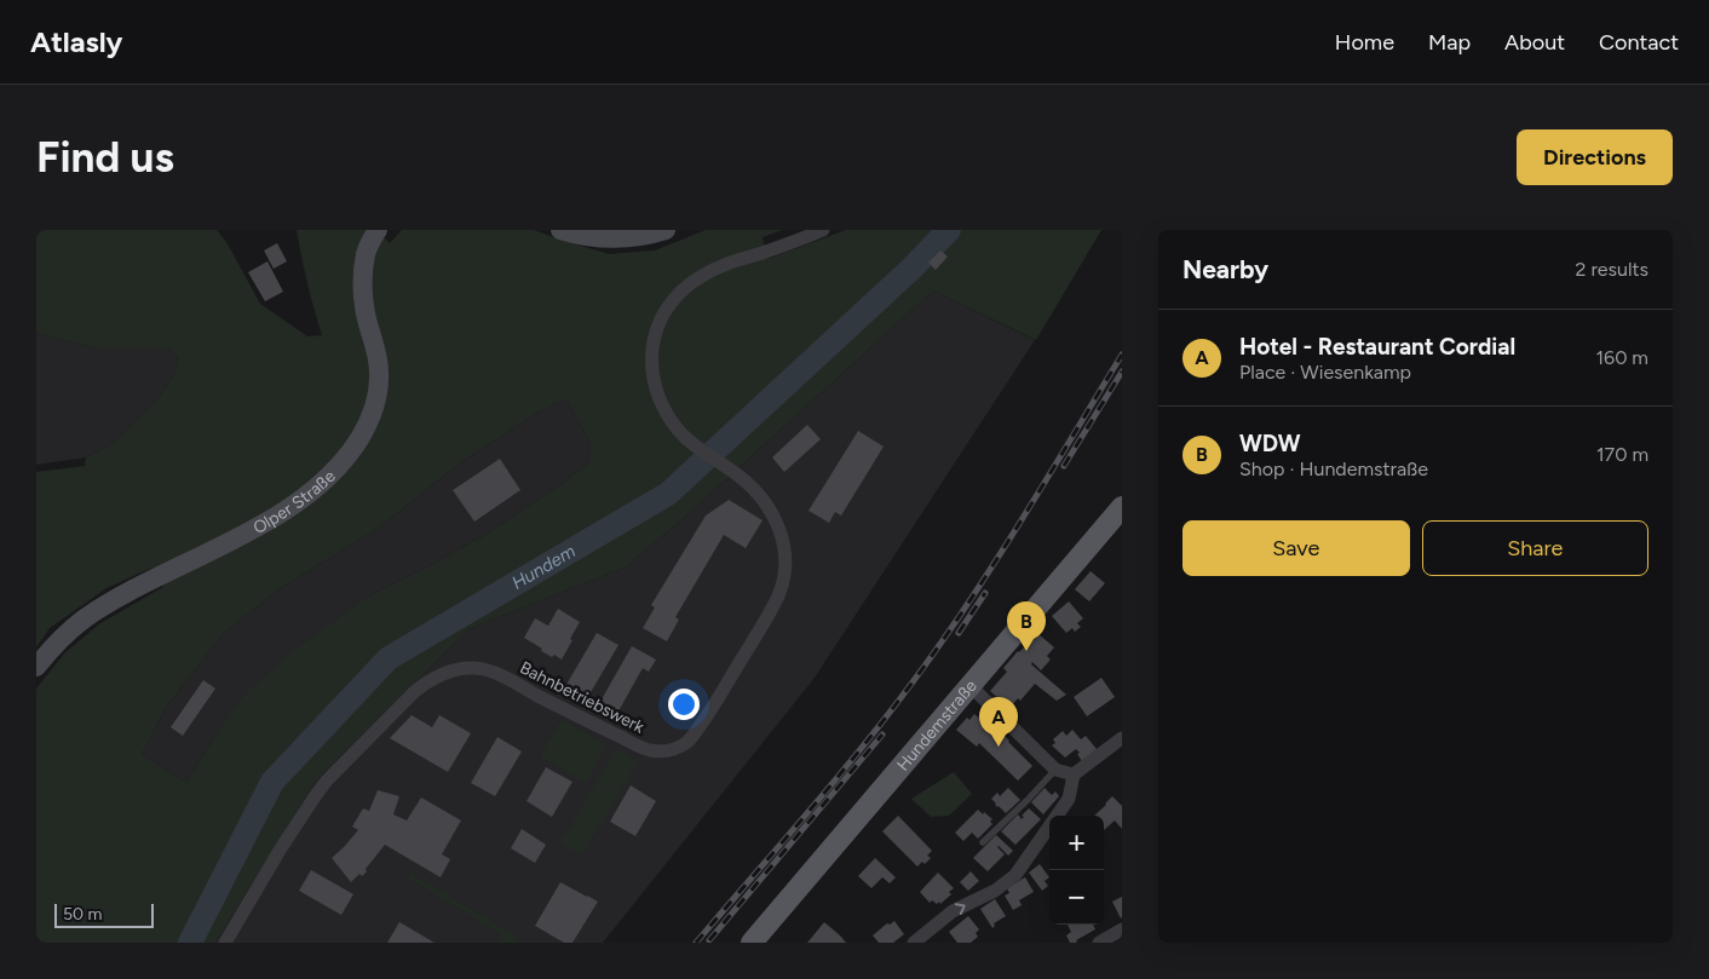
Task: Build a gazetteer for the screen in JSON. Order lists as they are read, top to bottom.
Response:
{
  "streets": {
    "main road": ["Olper Straße", "Hundemstraße"],
    "street": ["Bahnbetriebswerk"]
  },
  "water": ["Hundem"],
  "scale_bar": "50 m",
  "page": {
    "header": "Atlasly",
    "nav": [
      "Home",
      "Map",
      "About",
      "Contact"
    ],
    "buttons": [
      "Directions",
      ["Save", "Share"]
    ],
    "title": "Find us",
    "heading": ["Nearby", "2 results"],
    "list": [
      {
        "mark": "A",
        "name": "Hotel - Restaurant Cordial",
        "note": "Place · Wiesenkamp",
        "value": "160 m"
      },
      {
        "mark": "B",
        "name": "WDW",
        "note": "Shop · Hundemstraße",
        "value": "170 m"
      }
    ],
    "pins": ["B", "A"],
    "map_buttons": ["+", "−"],
    "scale": "50 m"
  }
}
